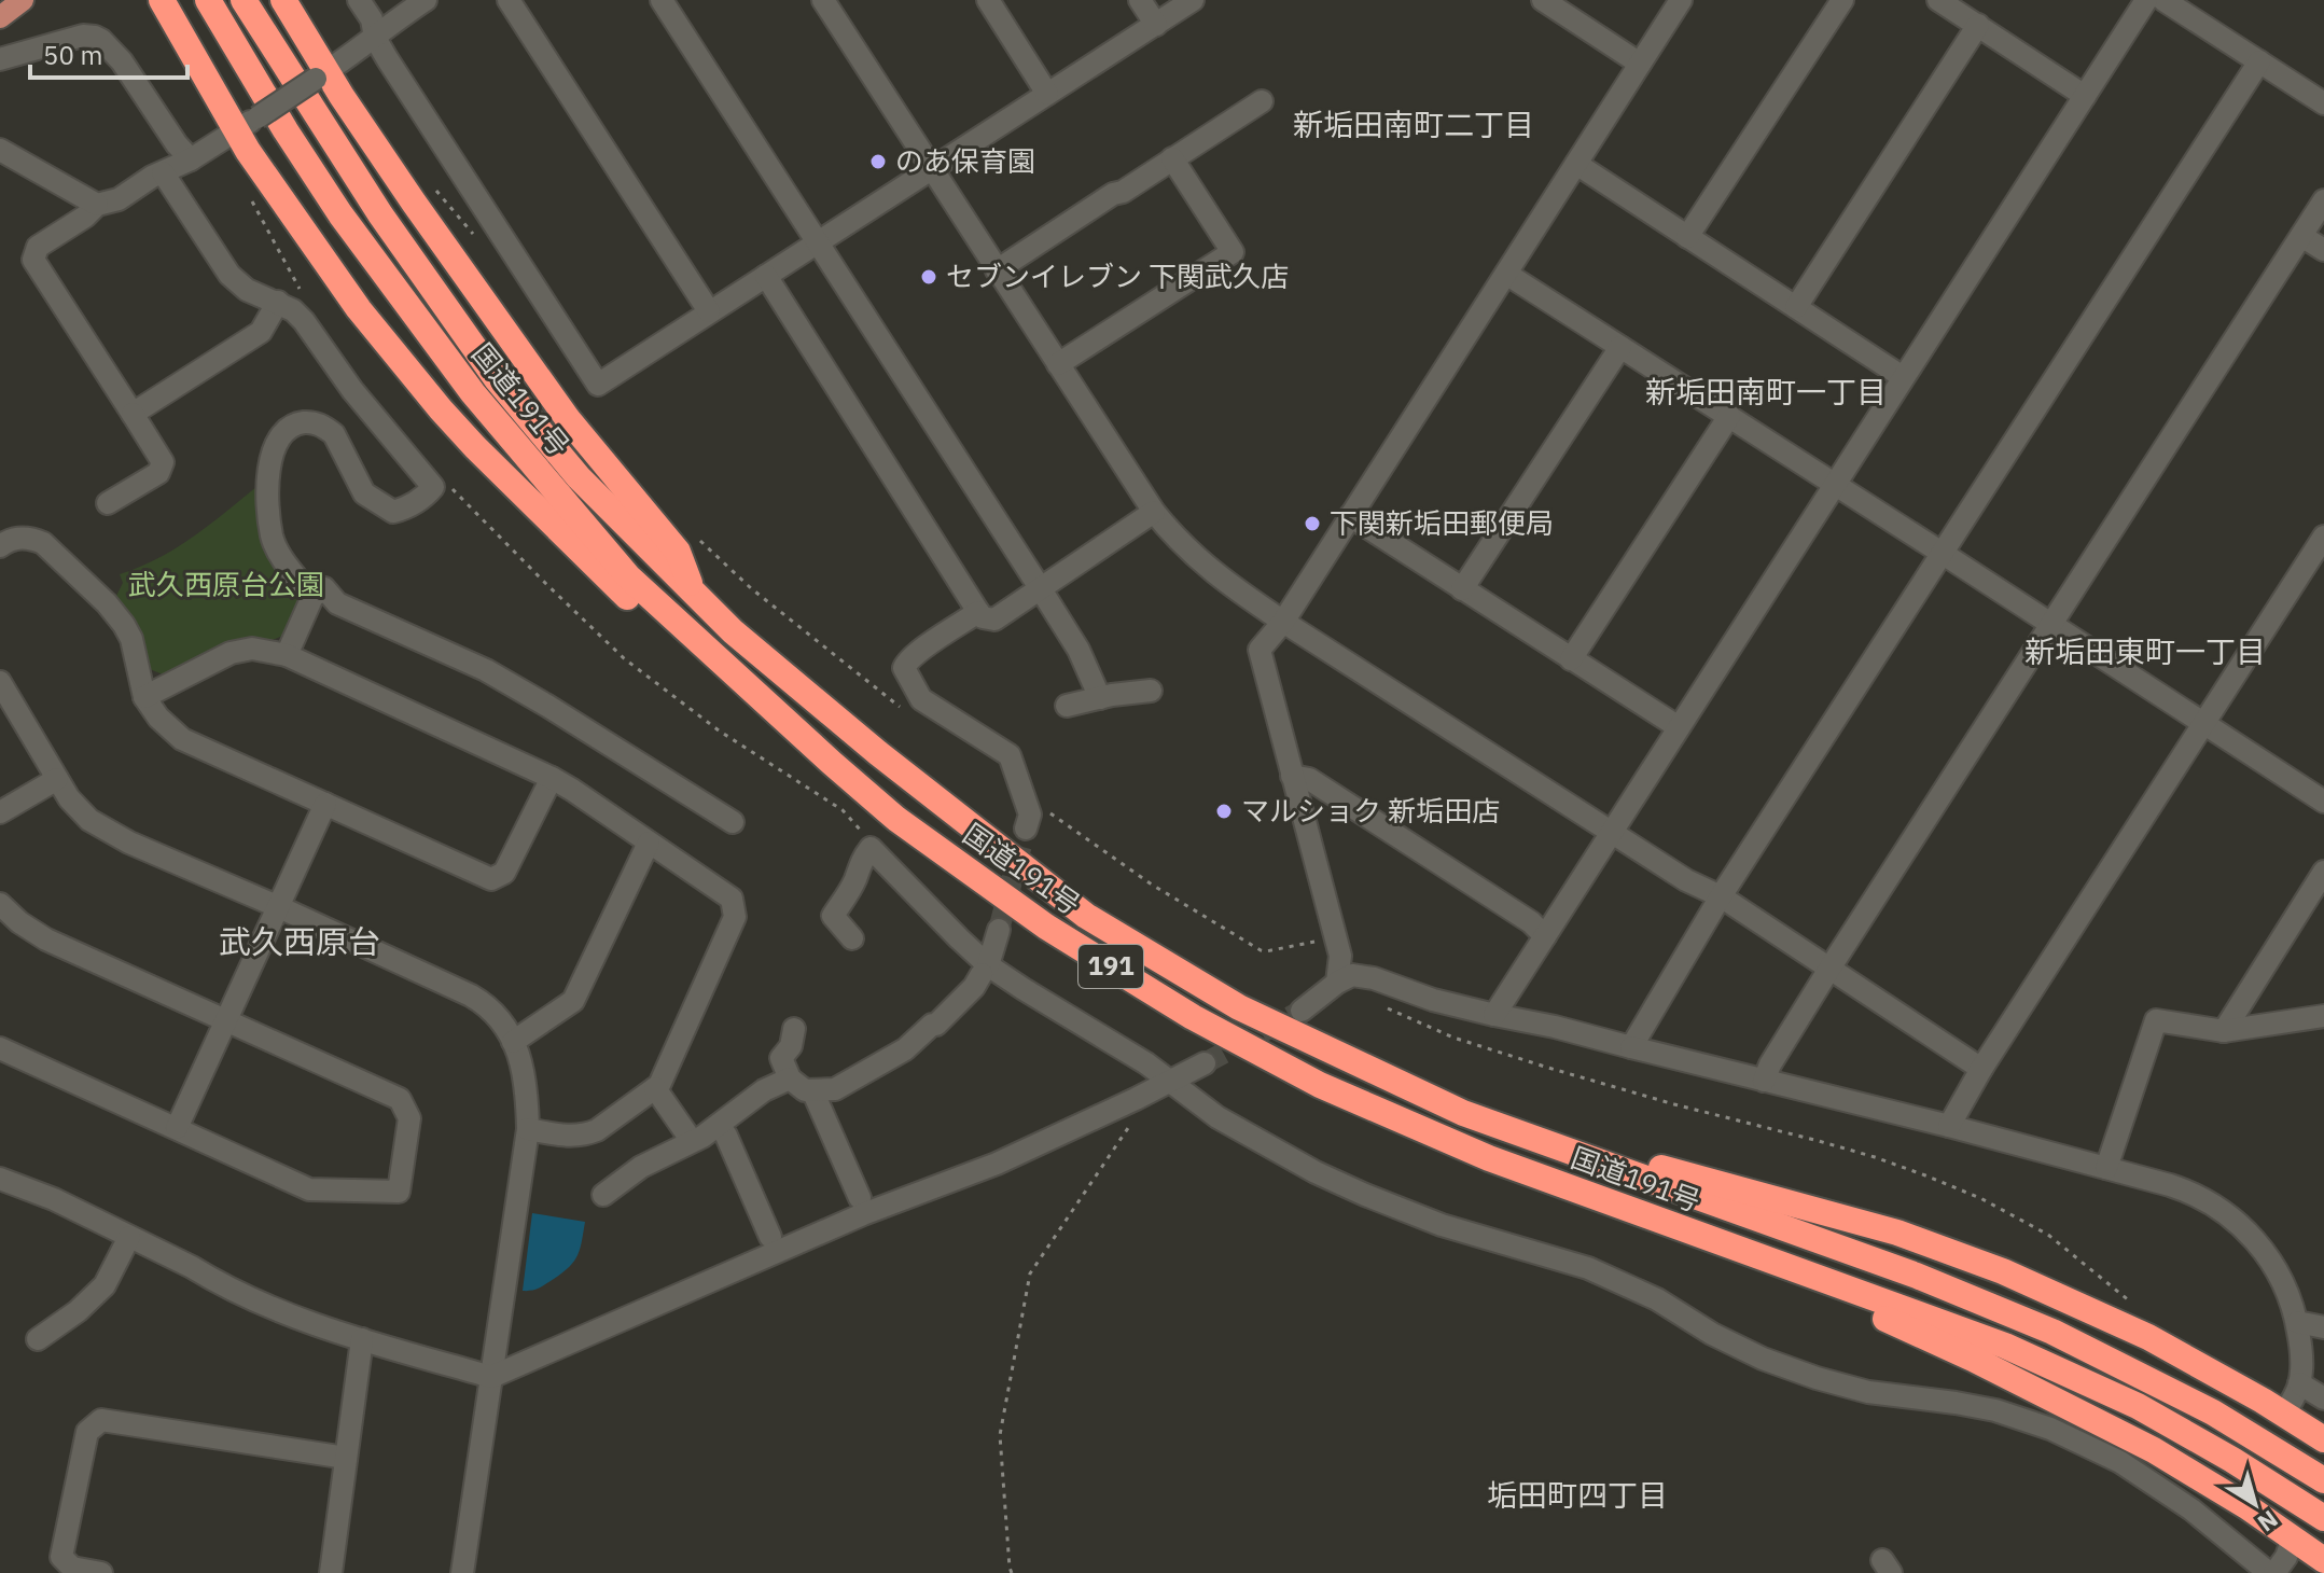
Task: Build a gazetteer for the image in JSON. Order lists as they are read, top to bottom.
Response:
{
  "streets": {
    "highway": ["国道191号", "191"]
  },
  "districts": [
    "新垢田南町二丁目",
    "新垢田南町一丁目",
    "新垢田東町一丁目",
    "武久西原台",
    "垢田町四丁目"
  ],
  "parks": ["武久西原台公園"],
  "places": [
    "のあ保育園",
    "セブンイレブン 下関武久店",
    "下関新垢田郵便局",
    "マルショク 新垢田店"
  ],
  "scale_bar": "50 m",
  "north": "bottom right"
}
